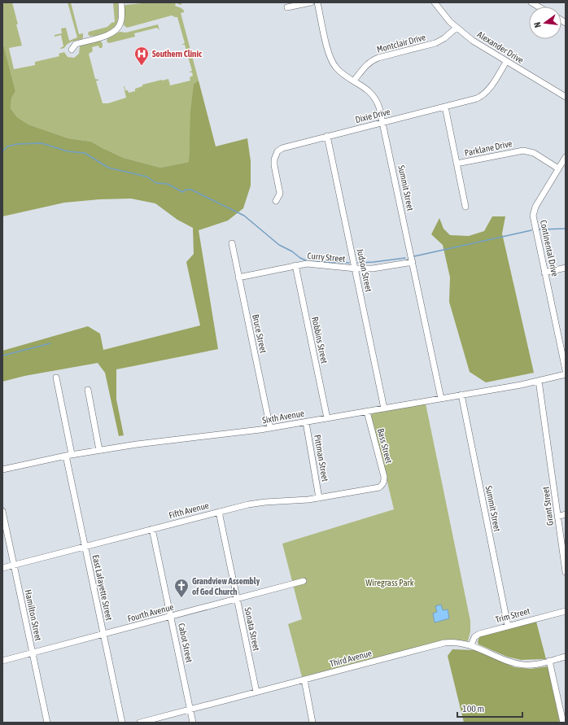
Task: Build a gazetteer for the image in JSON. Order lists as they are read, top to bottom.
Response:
{
  "streets": {
    "street": [
      "Montclair Drive",
      "Alexander Drive",
      "Dixie Drive",
      "Parklane Drive",
      "Summit Street",
      "Continental Drive",
      "Curry Street",
      "Judson Street",
      "Bruce Street",
      "Robbins Street",
      "Sixth Avenue",
      "Bass Street",
      "Pittman Street",
      "Grant Street",
      "Fifth Avenue",
      "East Lafayette Street",
      "Fourth Avenue",
      "Hamilton Street",
      "Trim Street",
      "Sonata Street",
      "Cabot Street",
      "Third Avenue"
    ]
  },
  "crossings": [
    ["Montclair Drive", "Alexander Drive"],
    ["Montclair Drive", "Summit Street"],
    ["Alexander Drive", "Dixie Drive"],
    ["Dixie Drive", "Summit Street"],
    ["Dixie Drive", "Judson Street"],
    ["Parklane Drive", "Continental Drive"],
    ["Summit Street", "Curry Street"],
    ["Summit Street", "Sixth Avenue"],
    ["Summit Street", "Trim Street"],
    ["Curry Street", "Judson Street"],
    ["Curry Street", "Bruce Street"],
    ["Curry Street", "Robbins Street"],
    ["Judson Street", "Sixth Avenue"],
    ["Bruce Street", "Sixth Avenue"],
    ["Robbins Street", "Sixth Avenue"],
    ["Sixth Avenue", "Bass Street"],
    ["Sixth Avenue", "Pittman Street"],
    ["Sixth Avenue", "Grant Street"],
    ["Sixth Avenue", "East Lafayette Street"],
    ["Bass Street", "Fifth Avenue"],
    ["Pittman Street", "Fifth Avenue"],
    ["Fifth Avenue", "East Lafayette Street"],
    ["Fifth Avenue", "Hamilton Street"],
    ["Fifth Avenue", "Sonata Street"],
    ["Fifth Avenue", "Cabot Street"],
    ["East Lafayette Street", "Fourth Avenue"],
    ["Fourth Avenue", "Hamilton Street"],
    ["Fourth Avenue", "Sonata Street"],
    ["Fourth Avenue", "Cabot Street"],
    ["Trim Street", "Third Avenue"],
    ["Sonata Street", "Third Avenue"],
    ["Cabot Street", "Third Avenue"]
  ],
  "parks": ["Wiregrass Park"],
  "places": {
    "hospital": ["Southern Clinic"],
    "church": ["Grandview Assembly of God Church"]
  },
  "scale_bar": "100 m",
  "north": "left"
}
